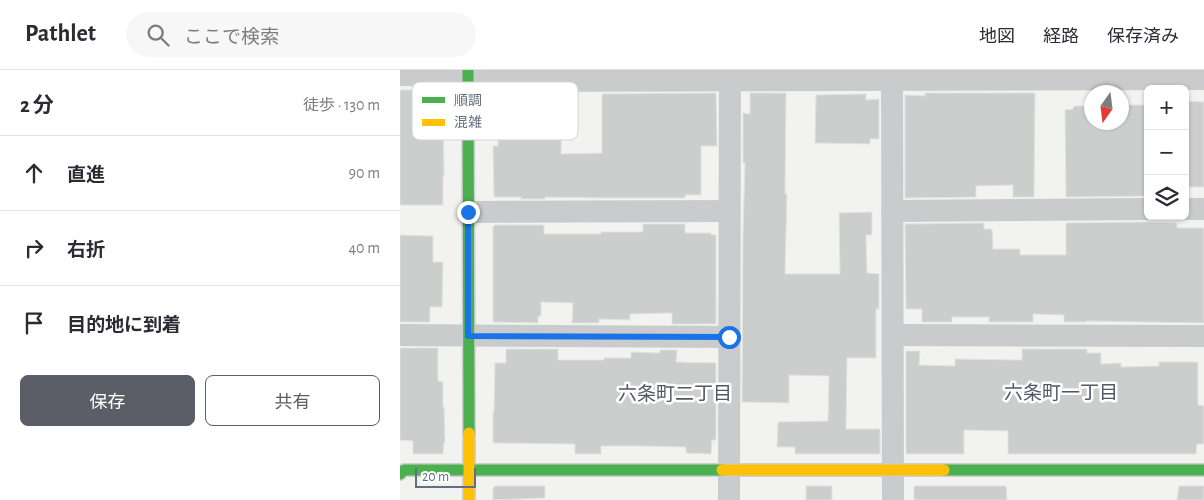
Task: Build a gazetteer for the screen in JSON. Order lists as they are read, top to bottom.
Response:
{
  "districts": ["六条町一丁目", "六条町二丁目"],
  "legend": ["順調", "混雑"],
  "scale_bar": "20 m",
  "north": "bottom",
  "page": {
    "header": "Pathlet",
    "search": "ここで検索",
    "nav": ["地図", "経路", "保存済み"],
    "heading": ["2 分", "徒歩 · 130 m"],
    "map_buttons": ["+", "−"],
    "list": [
      ["直進", "90 m"],
      ["右折", "40 m"],
      "目的地に到着"
    ],
    "buttons": ["保存", "共有"],
    "scale": "20 m"
  }
}
